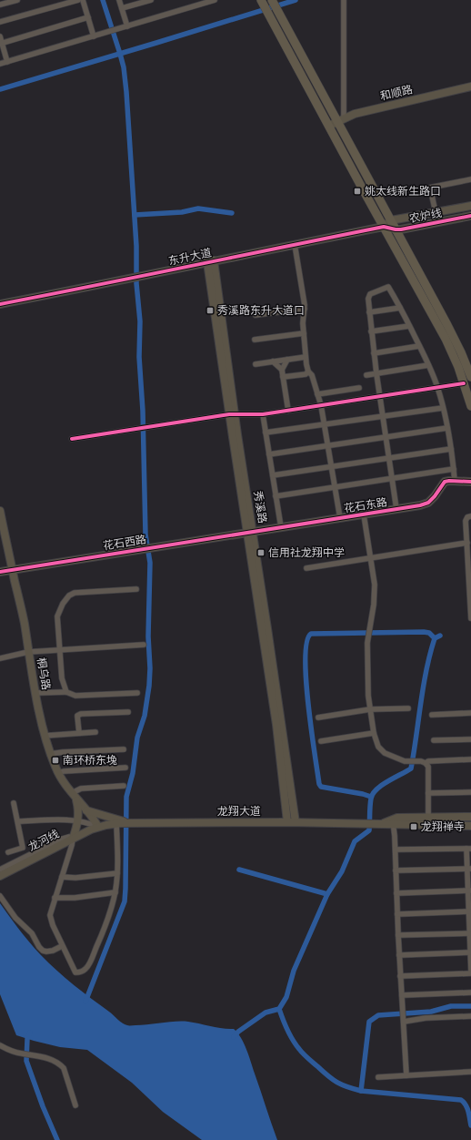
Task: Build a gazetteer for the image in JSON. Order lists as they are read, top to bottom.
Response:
{
  "streets": {
    "street": [
      "和顺路",
      "农炉线",
      "东升大道",
      "花石东路",
      "秀溪路",
      "花石西路",
      "桐乌路",
      "龙翔大道",
      "龙河线"
    ]
  },
  "crossings": [
    ["农炉线", "东升大道"],
    ["东升大道", "秀溪路"],
    ["花石东路", "秀溪路"],
    ["花石东路", "花石西路"],
    ["秀溪路", "花石西路"],
    ["秀溪路", "龙翔大道"],
    ["花石西路", "桐乌路"],
    ["桐乌路", "龙翔大道"],
    ["桐乌路", "龙河线"],
    ["龙翔大道", "龙河线"]
  ],
  "places": {
    "transit": [
      "姚太线新生路口",
      "秀溪路东升大道口",
      "信用社龙翔中学",
      "南环桥东堍",
      "龙翔禅寺"
    ]
  }
}
